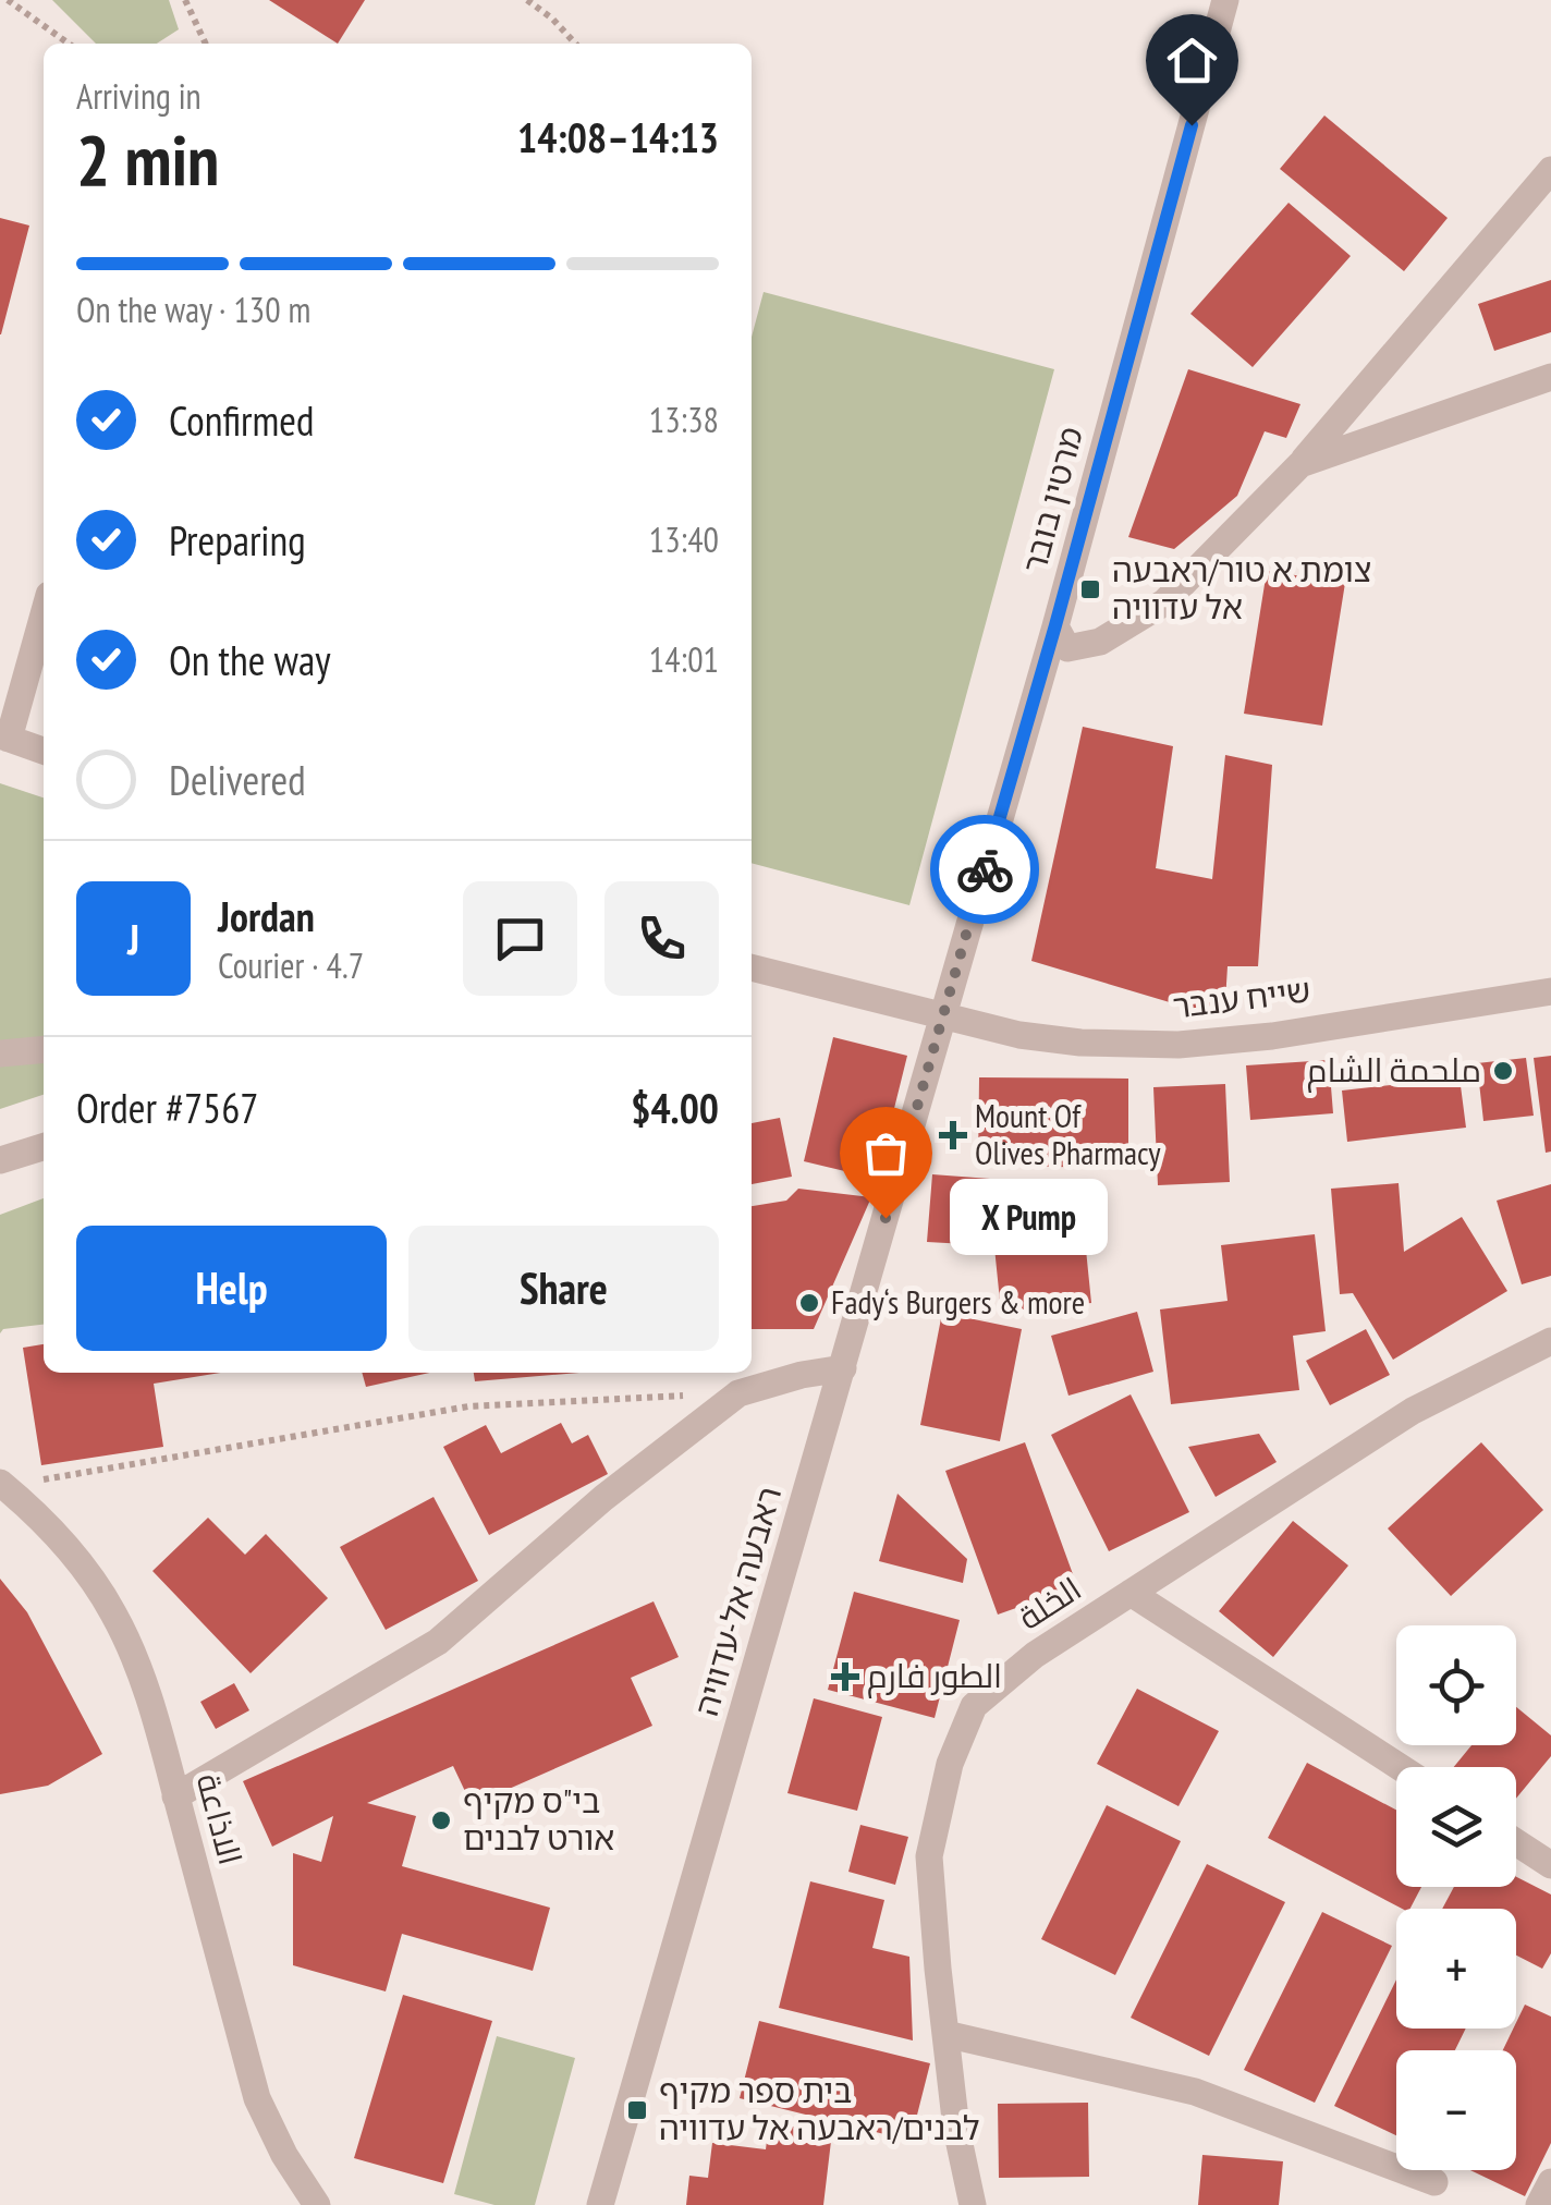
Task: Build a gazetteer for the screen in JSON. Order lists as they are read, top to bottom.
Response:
{
  "streets": {
    "street": [
      "מרטין בובר",
      "שייח ענבר",
      "ראבעה אל-עדוויה",
      "الخلة",
      "الاذاعة"
    ]
  },
  "crossings": [
    ["מרטין בובר", "שייח ענבר"],
    ["מרטין בובר", "ראבעה אל-עדוויה"],
    ["שייח ענבר", "ראבעה אל-עדוויה"]
  ],
  "places": {
    "transit": ["צומת א טור/ראבעה אל עדוויה", "בית ספר מקיף לבנים/ראבעה אל עדוויה"],
    "other": [
      "ملحمة الشام",
      "X Pump",
      "Fady‘s Burgers & more",
      "בי\"ס מקיף אורט לבנים"
    ],
    "health": ["Mount Of Olives Pharmacy", "الطور فارم"]
  },
  "page": {
    "heading": ["2 min", "Arriving in", "14:08–14:13"],
    "panel": [
      "Jordan",
      "Courier · 4.7",
      "Order #7567",
      "$4.00"
    ],
    "bar": "On the way · 130 m",
    "list": [
      ["Confirmed", "13:38"],
      ["Preparing", "13:40"],
      ["On the way", "14:01"],
      "Delivered"
    ],
    "round": "J",
    "bubble": "X Pump",
    "buttons": ["Help", "Share"],
    "map_buttons": ["+", "−"]
  }
}
